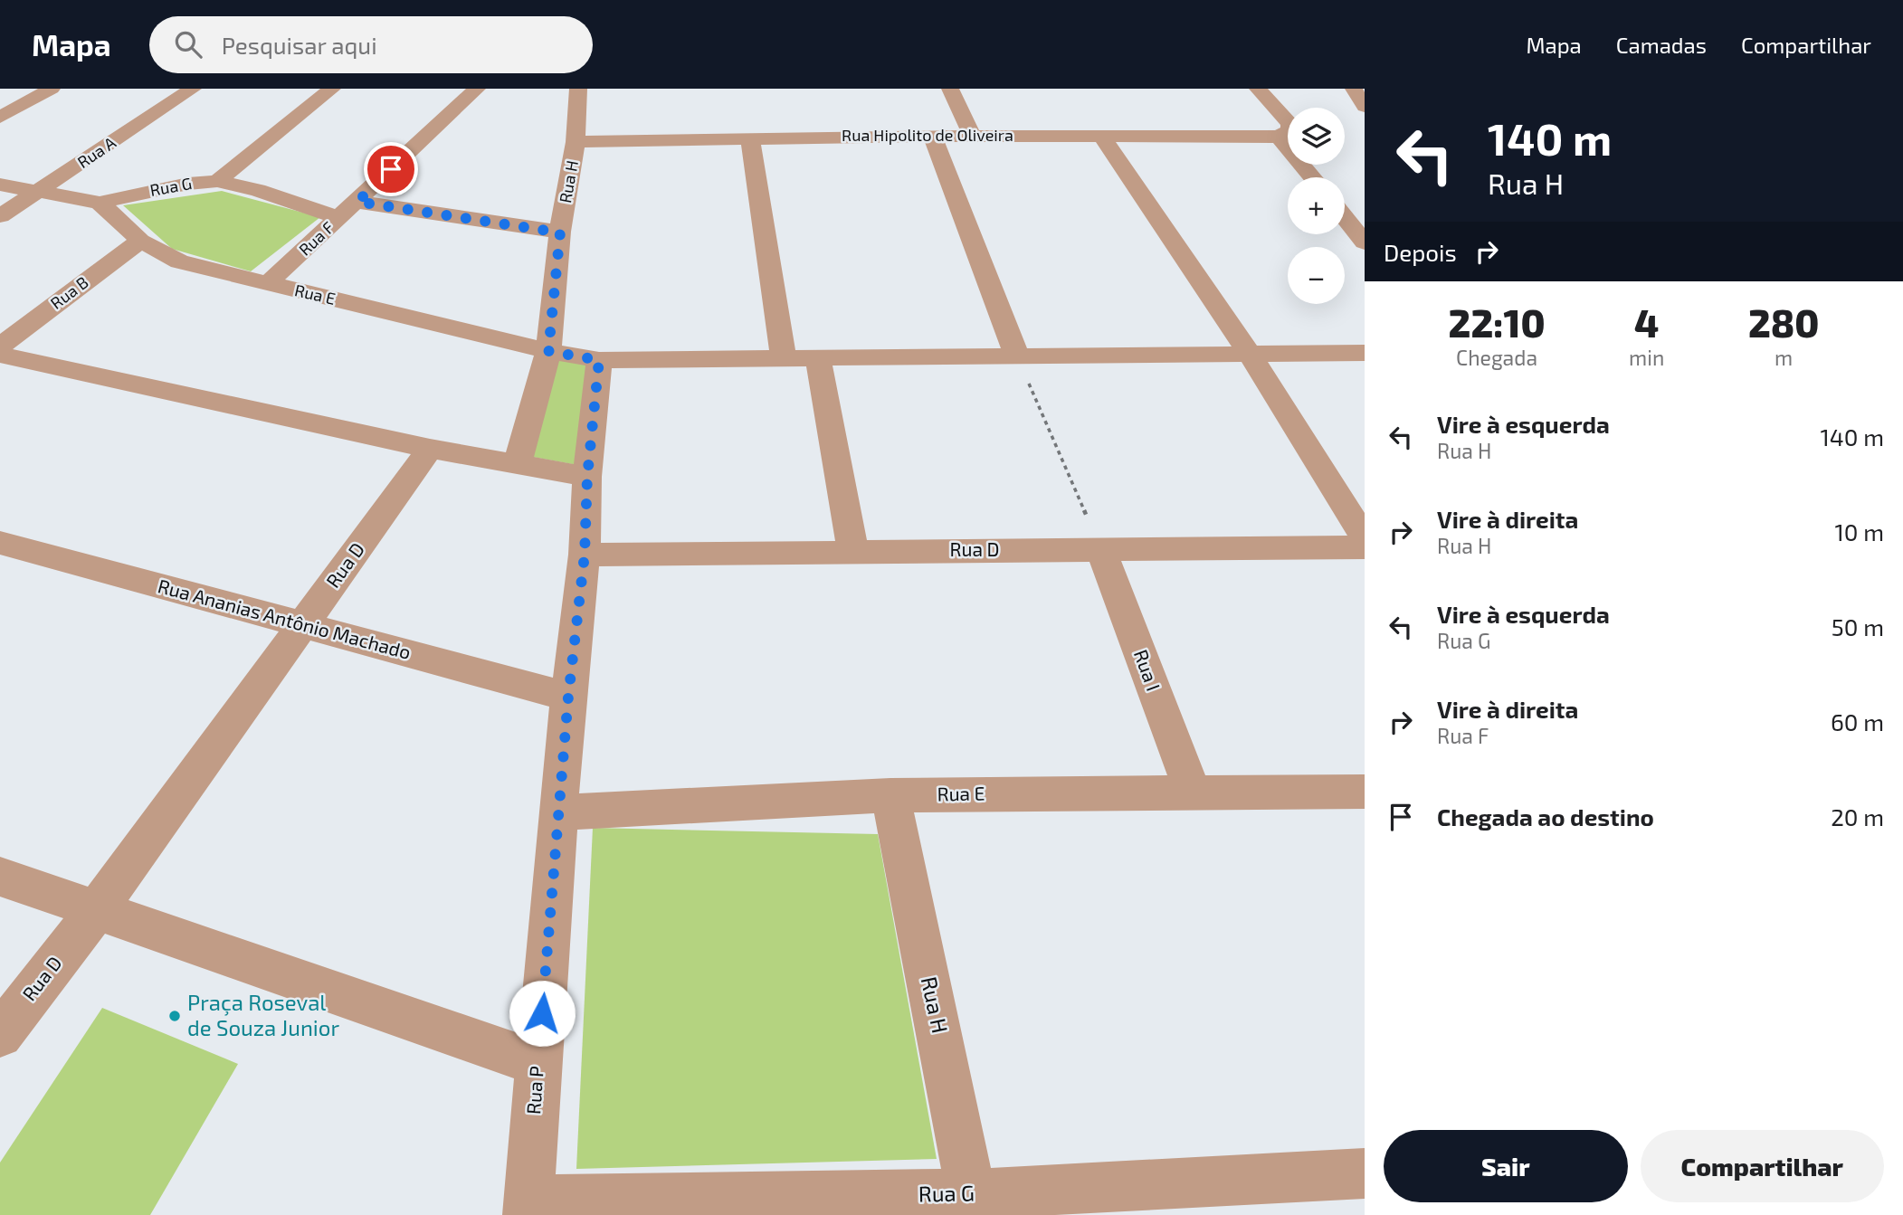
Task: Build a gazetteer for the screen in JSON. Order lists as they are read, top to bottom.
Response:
{
  "streets": {
    "street": [
      "Rua Hipolito de Oliveira",
      "Rua A",
      "Rua H",
      "Rua G",
      "Rua F",
      "Rua B",
      "Rua E",
      "Rua D",
      "Rua Ananias Antônio Machado",
      "Rua I",
      "Rua P"
    ]
  },
  "crossings": [
    ["Rua Hipolito de Oliveira", "Rua H"],
    ["Rua A", "Rua G"],
    ["Rua H", "Rua G"],
    ["Rua H", "Rua E"],
    ["Rua G", "Rua F"],
    ["Rua G", "Rua E"],
    ["Rua G", "Rua P"],
    ["Rua F", "Rua E"],
    ["Rua B", "Rua E"],
    ["Rua E", "Rua I"],
    ["Rua E", "Rua P"],
    ["Rua D", "Rua Ananias Antônio Machado"],
    ["Rua D", "Rua I"],
    ["Rua D", "Rua P"],
    ["Rua Ananias Antônio Machado", "Rua P"]
  ],
  "places": ["Praça Roseval de Souza Junior"],
  "page": {
    "header": "Mapa",
    "search": "Pesquisar aqui",
    "nav": ["Mapa", "Camadas", "Compartilhar"],
    "turn": ["140 m", "Rua H"],
    "map_buttons": ["+", "−"],
    "then": "Depois",
    "eta": [
      "22:10",
      "Chegada",
      "4",
      "min",
      "280",
      "m"
    ],
    "list": [
      {
        "name": "Vire à esquerda",
        "note": "Rua H",
        "value": "140 m"
      },
      {
        "name": "Vire à direita",
        "note": "Rua H",
        "value": "10 m"
      },
      {
        "name": "Vire à esquerda",
        "note": "Rua G",
        "value": "50 m"
      },
      {
        "name": "Vire à direita",
        "note": "Rua F",
        "value": "60 m"
      },
      {
        "name": "Chegada ao destino",
        "value": "20 m"
      }
    ],
    "buttons": ["Sair", "Compartilhar"]
  }
}
